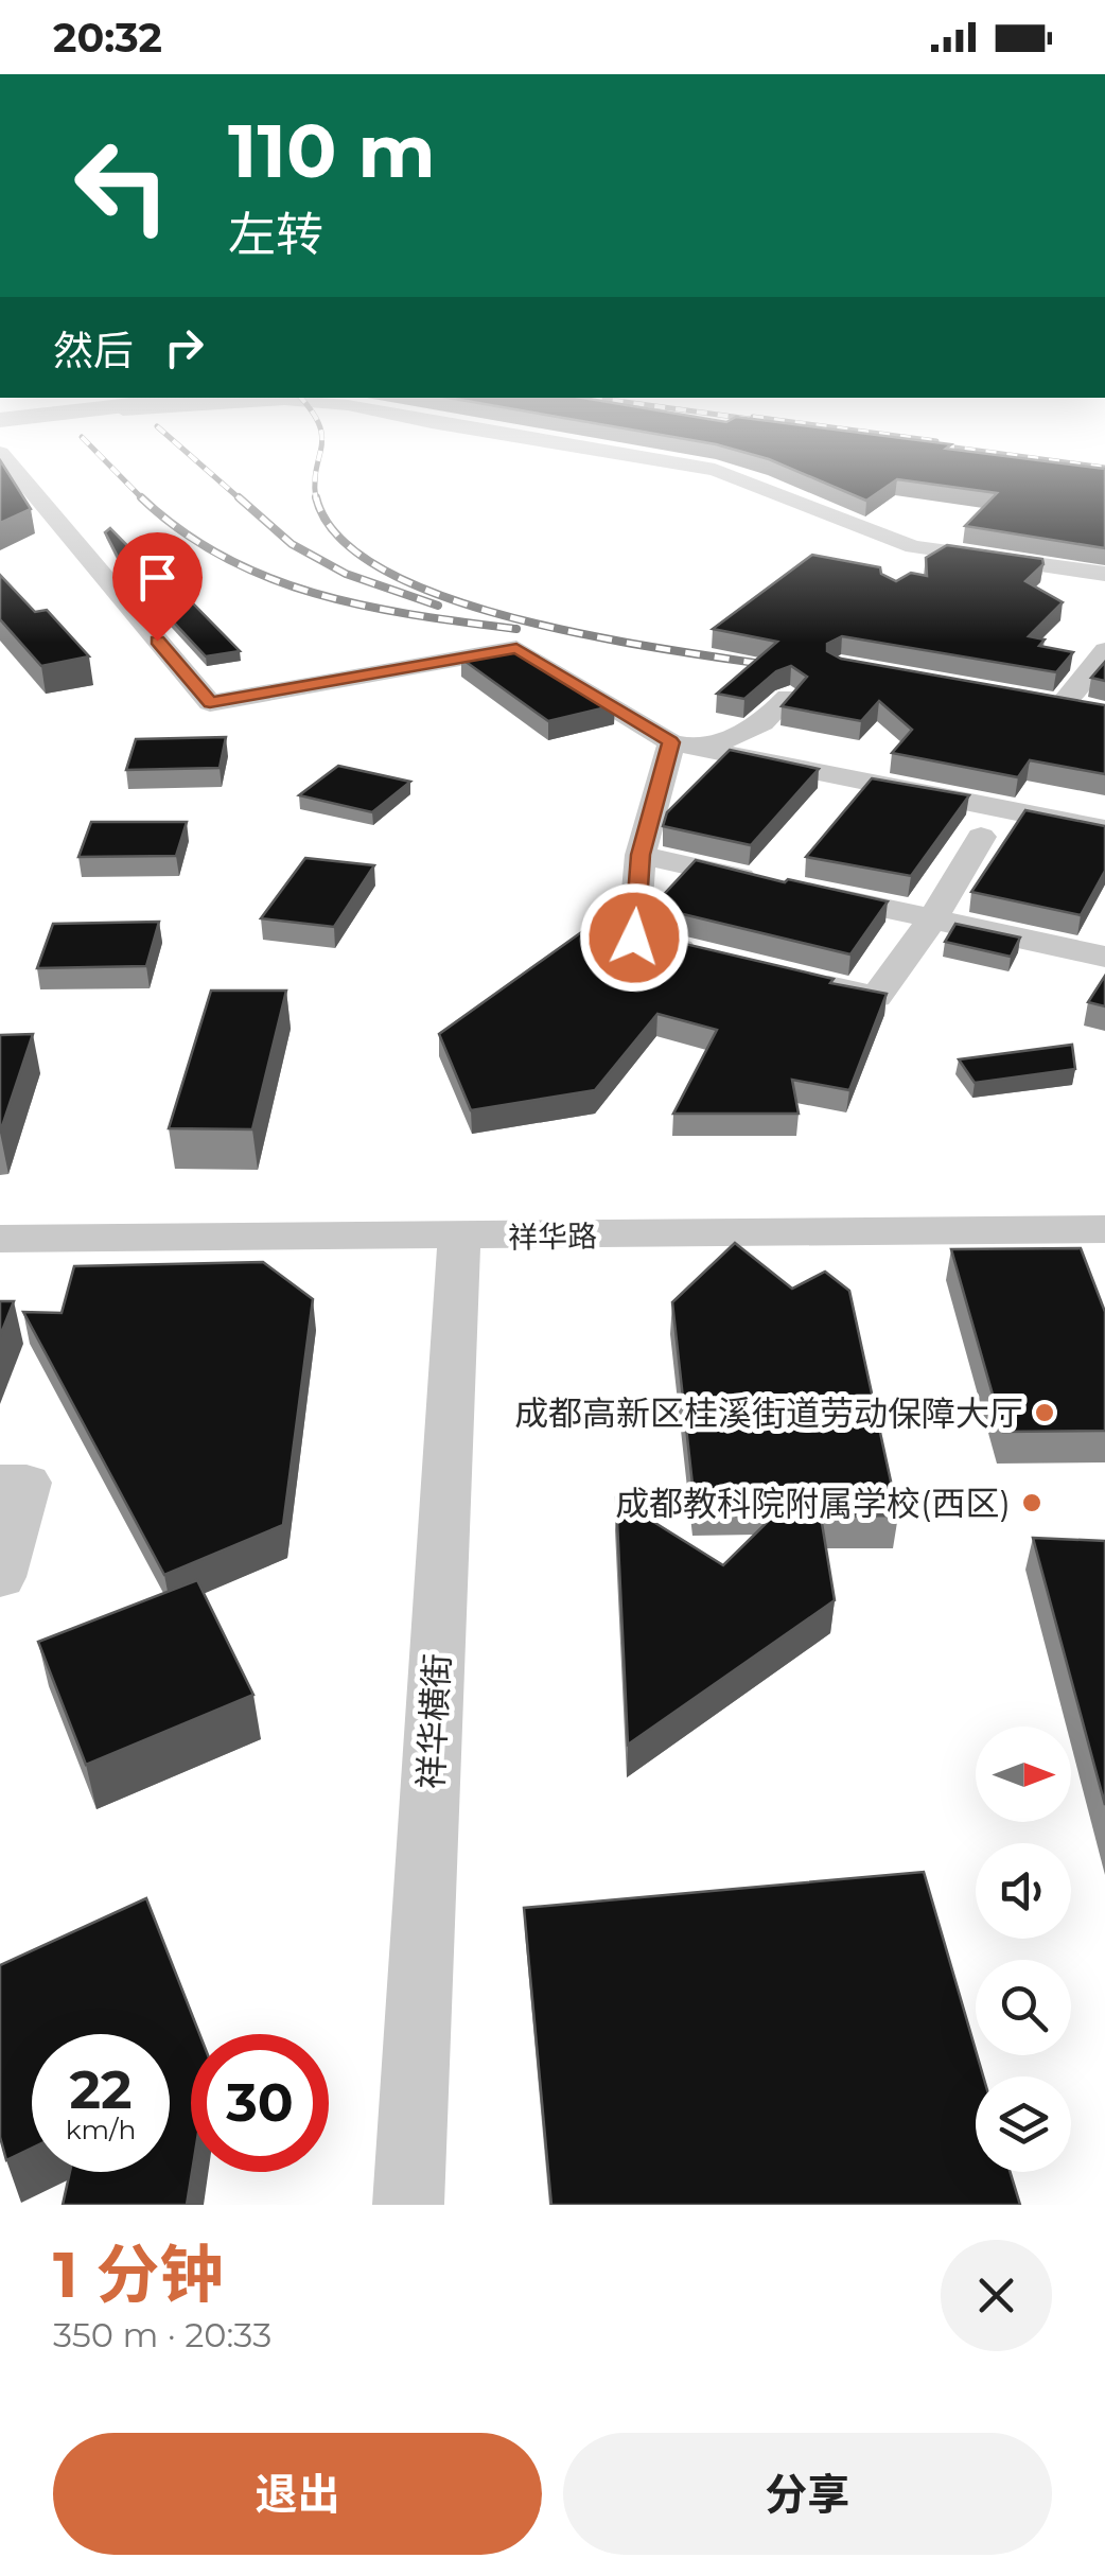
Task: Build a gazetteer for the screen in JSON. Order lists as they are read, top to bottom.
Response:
{
  "streets": {
    "street": ["祥华路", "祥华横街"]
  },
  "crossings": [
    ["祥华路", "祥华横街"]
  ],
  "places": ["成都高新区桂溪街道劳动保障大厅", "成都教科院附属学校(西区)"],
  "north": "right",
  "page": {
    "status": "20:32",
    "turn": ["110 m", "左转"],
    "then": "然后",
    "speed": "22 km/h",
    "limit": "30",
    "heading": ["1 分钟", "350 m · 20:33"],
    "buttons": ["退出", "分享"]
  }
}
